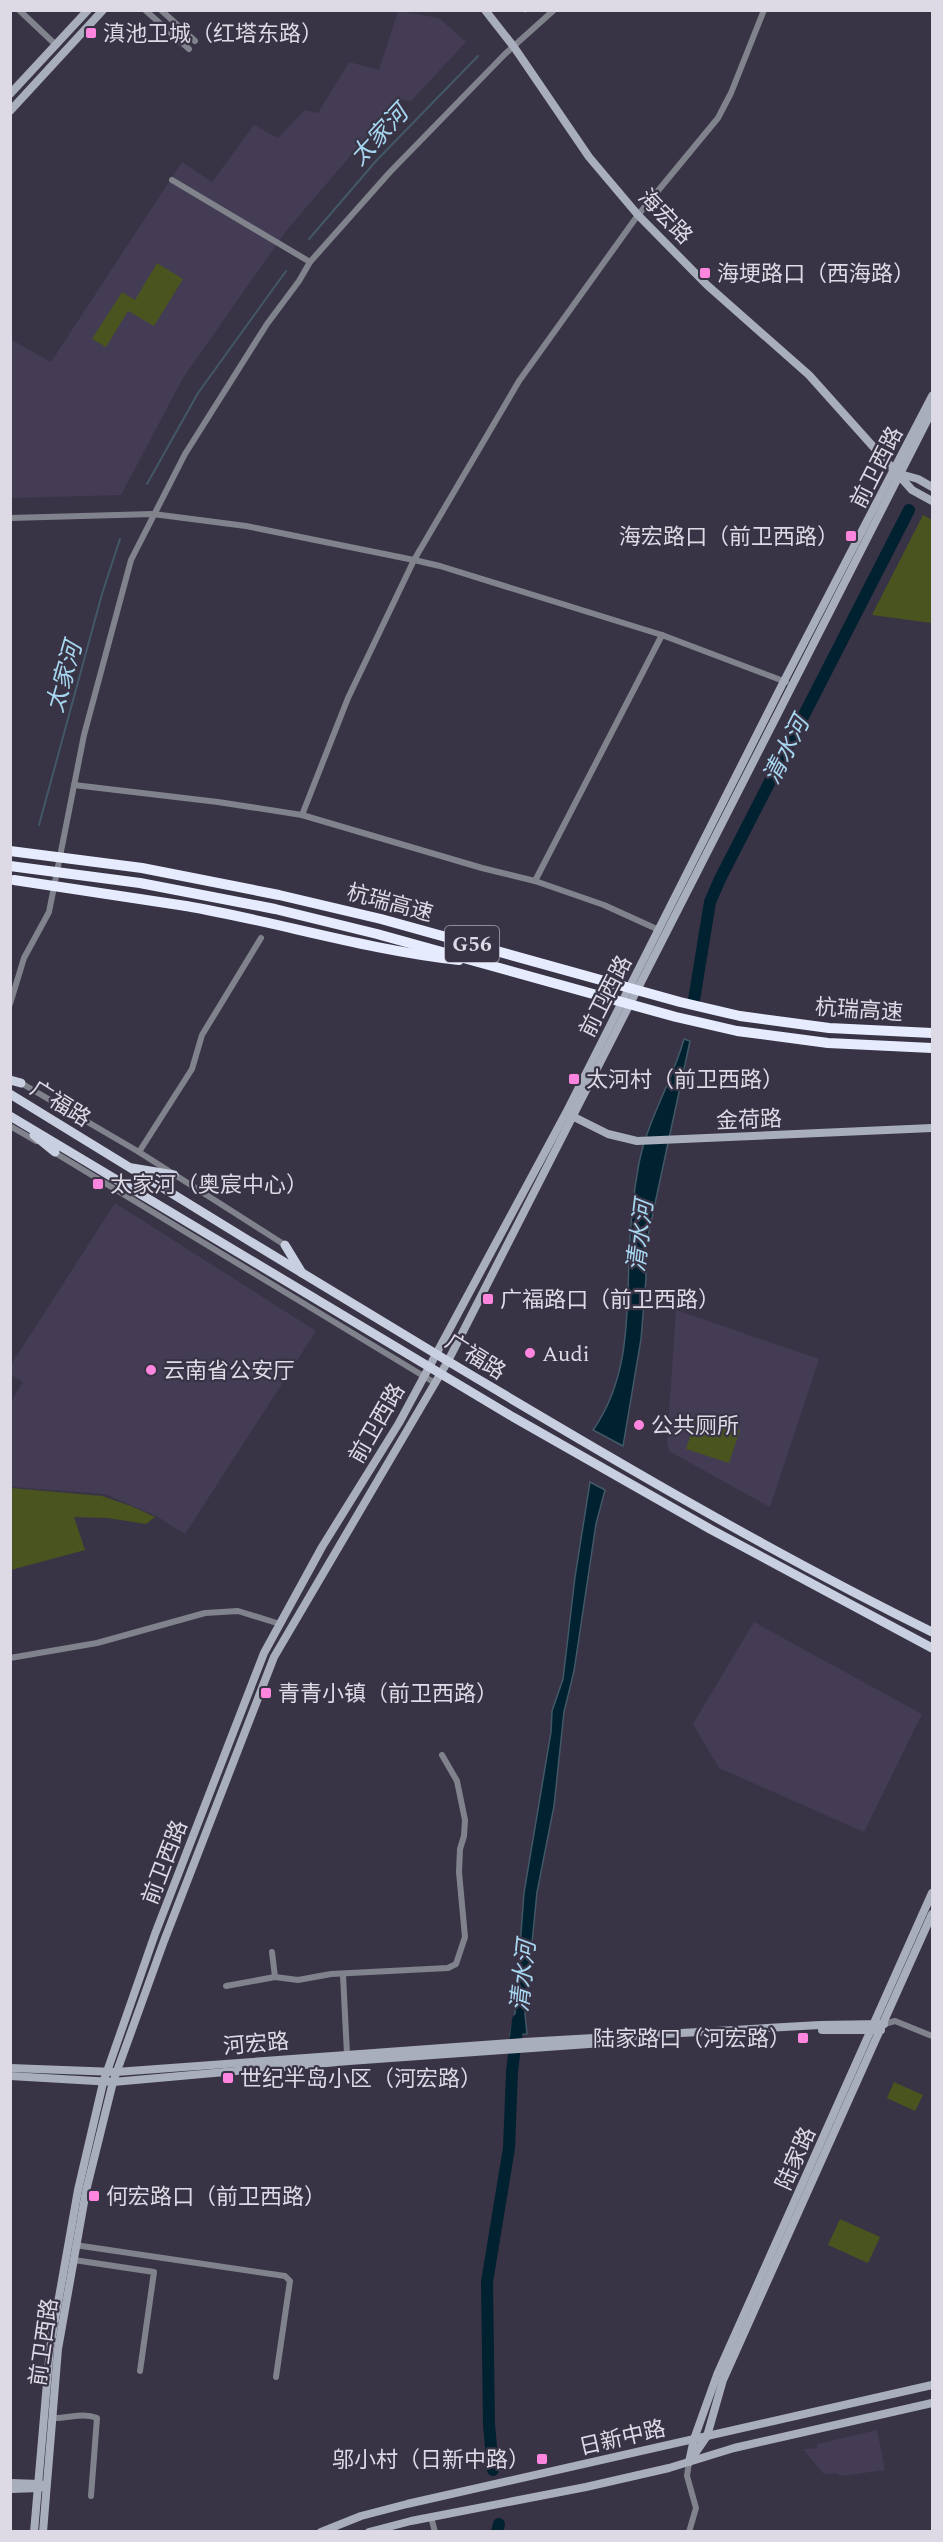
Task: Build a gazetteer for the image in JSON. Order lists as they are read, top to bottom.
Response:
{
  "streets": {
    "highway": ["杭瑞高速", "G56"],
    "main road": [
      "海宏路",
      "前卫西路",
      "广福路",
      "金荷路",
      "河宏路",
      "陆家路",
      "日新中路"
    ]
  },
  "crossings": [
    ["海宏路", "前卫西路"],
    ["前卫西路", "广福路"],
    ["前卫西路", "金荷路"],
    ["前卫西路", "河宏路"],
    ["陆家路", "日新中路"]
  ],
  "water": ["太家河", "清水河"],
  "places": {
    "transit": [
      "滇池卫城（红塔东路）",
      "海埂路口（西海路）",
      "海宏路口（前卫西路）",
      "太河村（前卫西路）",
      "太家河（奥宸中心）",
      "广福路口（前卫西路）",
      "青青小镇（前卫西路）",
      "陆家路口（河宏路）",
      "世纪半岛小区（河宏路）",
      "何宏路口（前卫西路）",
      "邬小村（日新中路）"
    ],
    "other": ["Audi", "云南省公安厅", "公共厕所"]
  }
}
